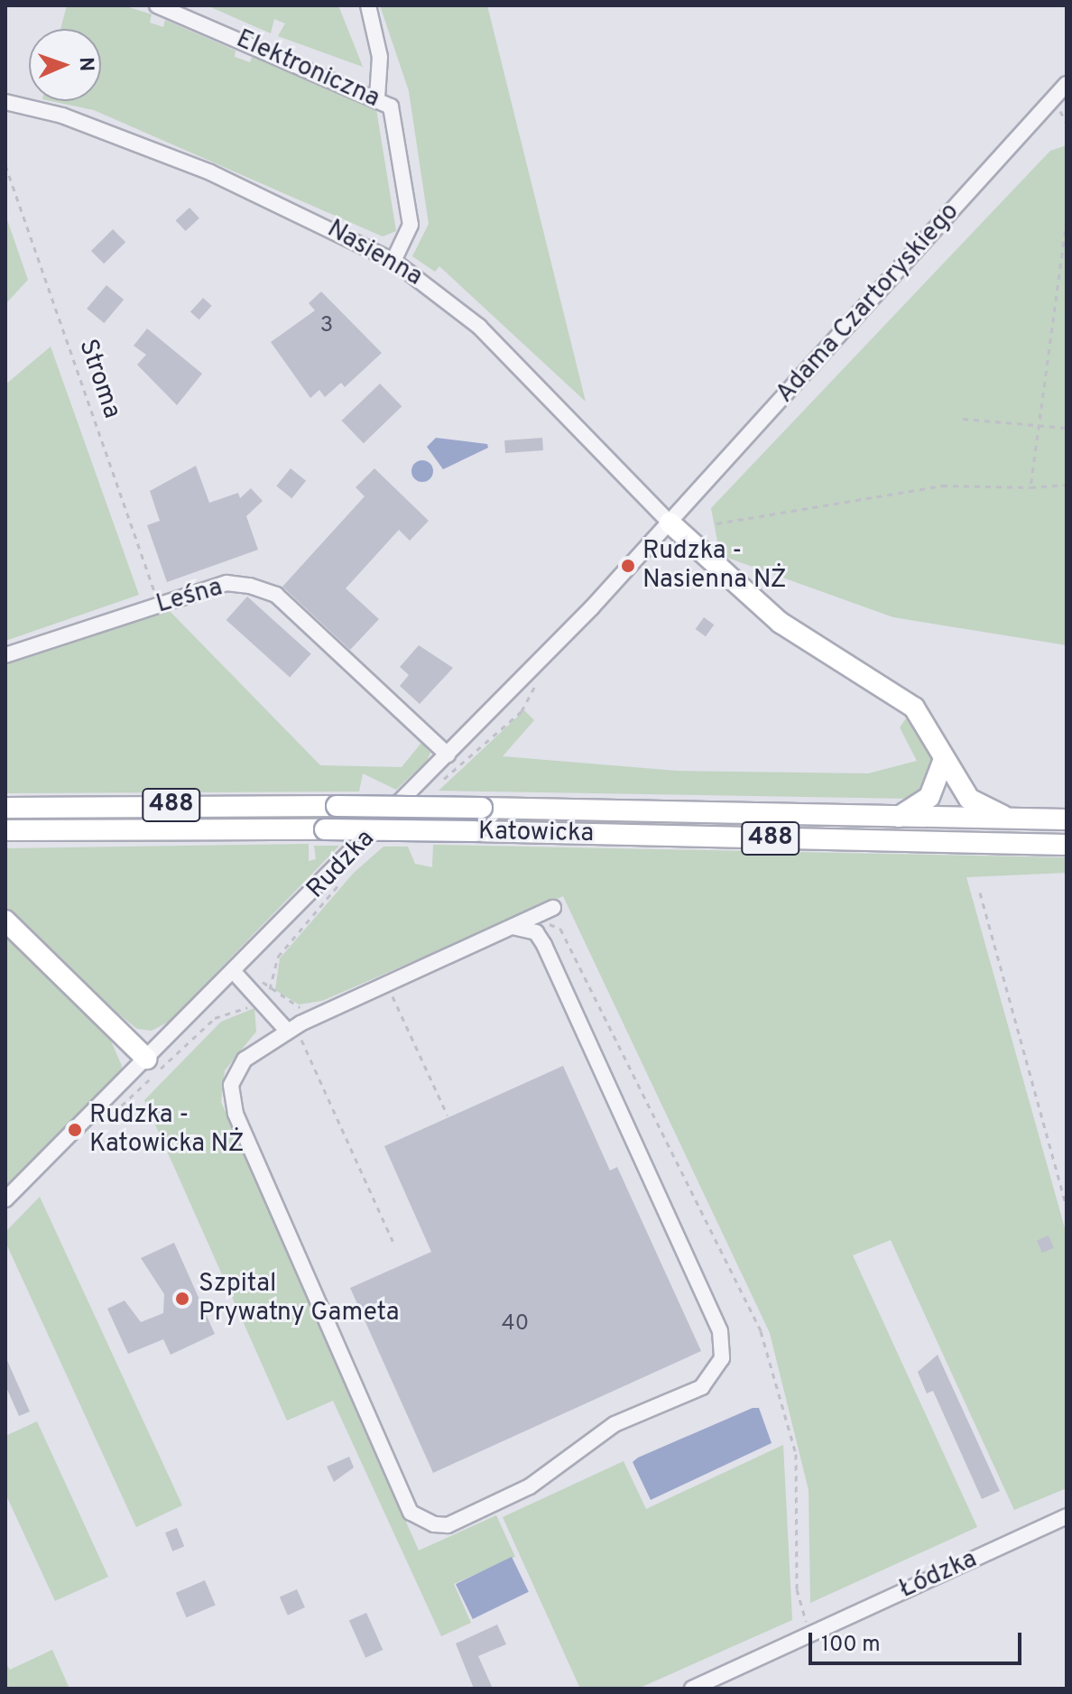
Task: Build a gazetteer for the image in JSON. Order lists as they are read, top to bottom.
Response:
{
  "streets": {
    "main road": ["488", "Katowicka"],
    "street": [
      "Elektroniczna",
      "Nasienna",
      "Adama Czartoryskiego",
      "Leśna",
      "Rudzka",
      "Łódzka"
    ],
    "path": ["Stroma"]
  },
  "crossings": [
    ["Elektroniczna", "Nasienna"],
    ["Nasienna", "Adama Czartoryskiego"],
    ["Nasienna", "Rudzka"],
    ["Adama Czartoryskiego", "Rudzka"],
    ["Stroma", "Leśna"],
    ["Leśna", "Rudzka"]
  ],
  "places": ["Rudzka - Nasienna NŻ", "Rudzka - Katowicka NŻ", "Szpital Prywatny Gameta"],
  "house_numbers": ["3", "40"],
  "scale_bar": "100 m",
  "north": "right"
}
